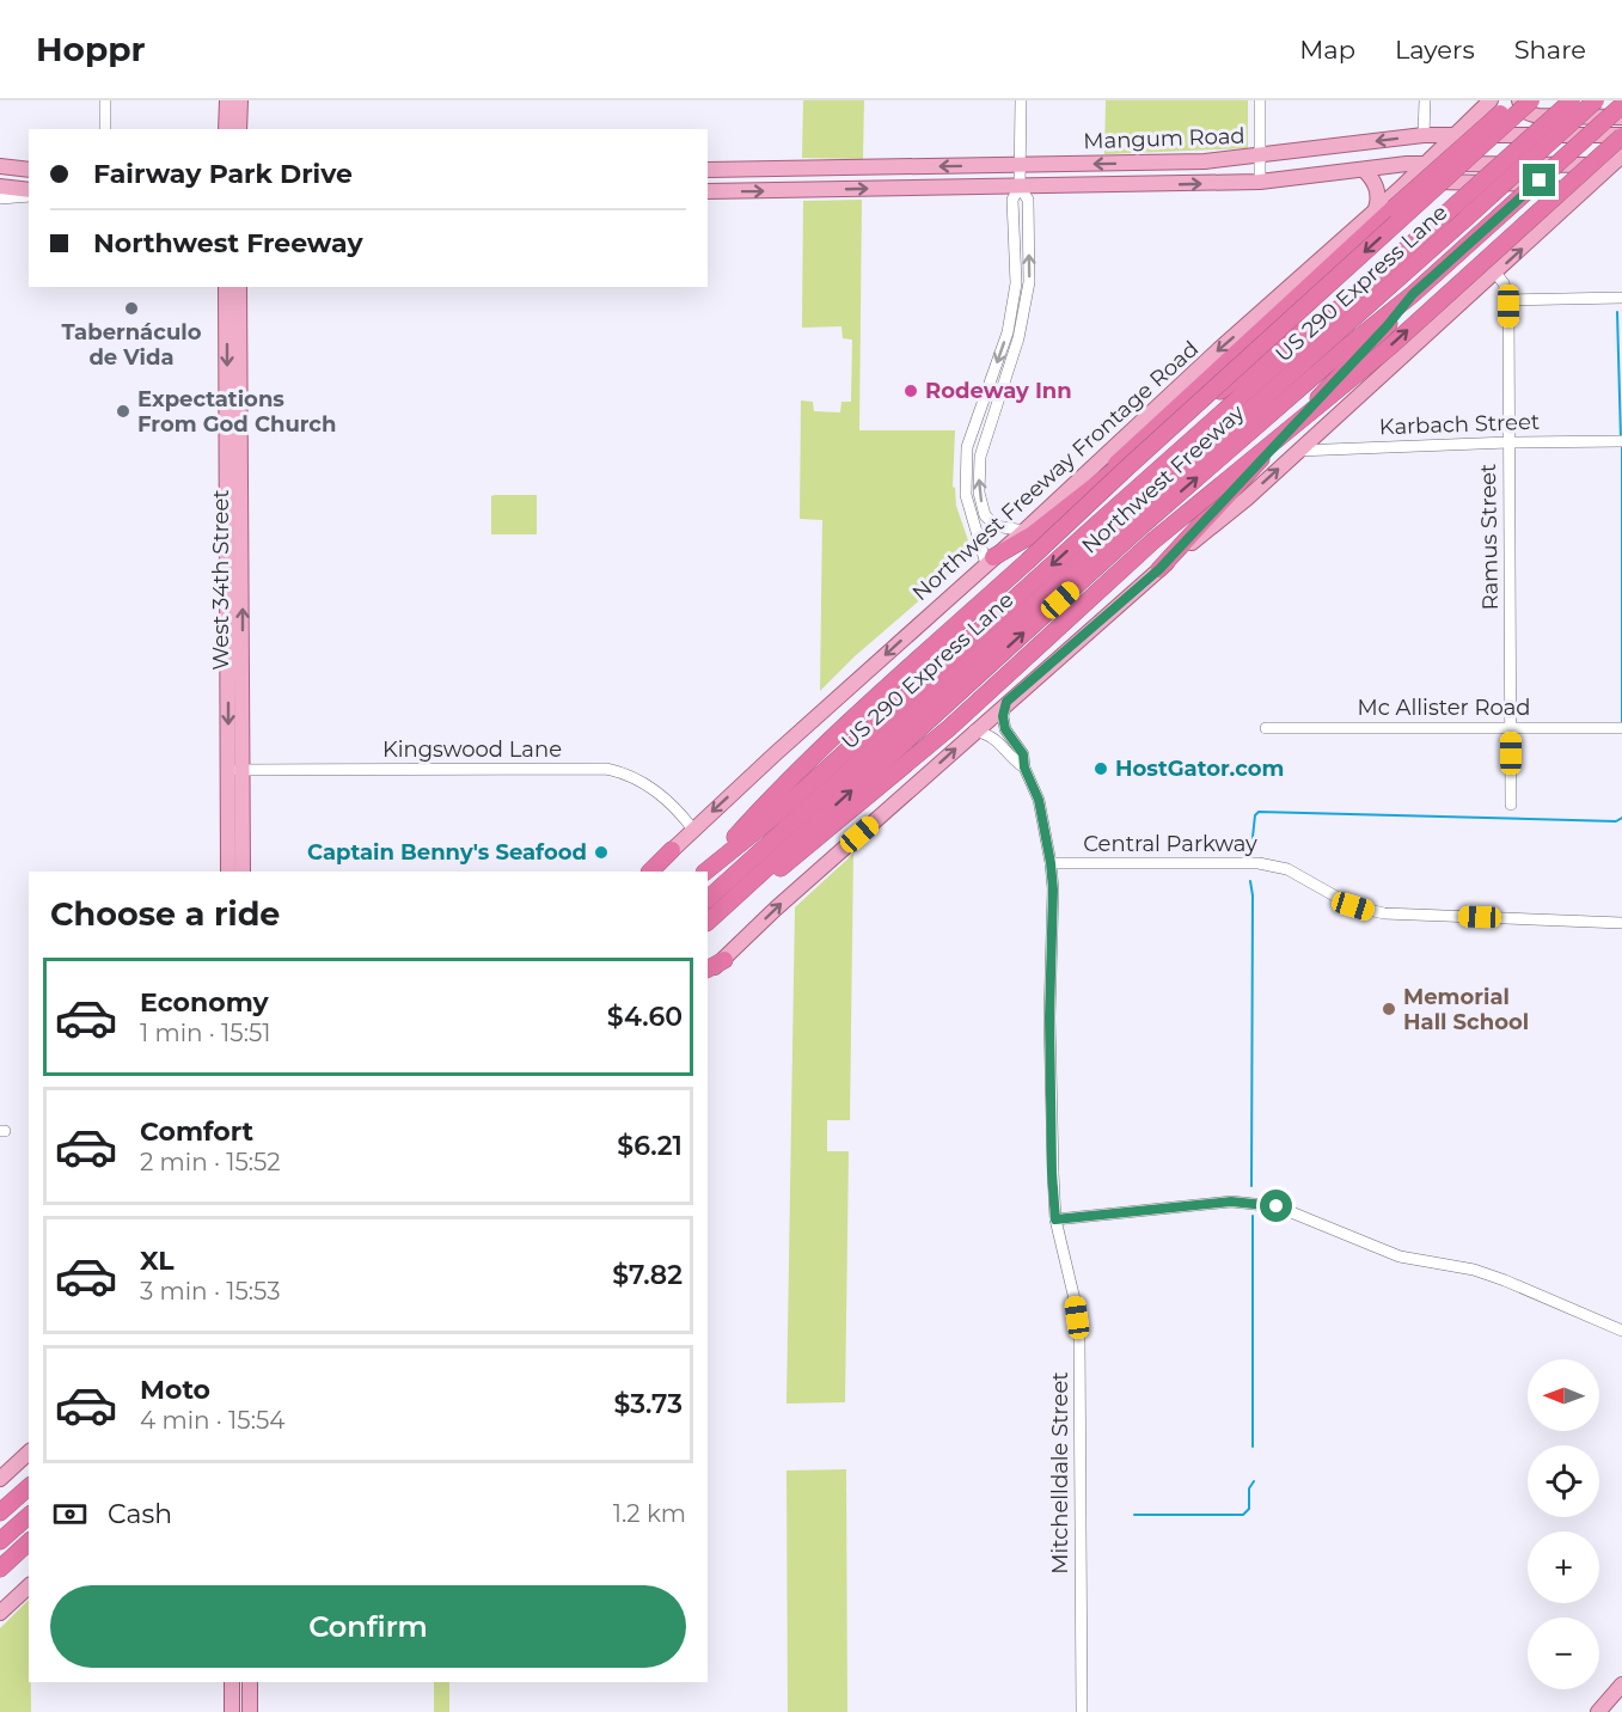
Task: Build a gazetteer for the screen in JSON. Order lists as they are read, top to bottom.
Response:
{
  "streets": {
    "highway": ["US 290 Express Lane", "Northwest Freeway"],
    "main road": ["Mangum Road", "Northwest Freeway Frontage Road", "West 34th Street"],
    "street": [
      "Karbach Street",
      "Ramus Street",
      "Mc Allister Road",
      "Kingswood Lane",
      "Central Parkway",
      "Mitchelldale Street"
    ]
  },
  "crossings": [
    ["Mangum Road", "Northwest Freeway Frontage Road"],
    ["Karbach Street", "Ramus Street"],
    ["Northwest Freeway Frontage Road", "Kingswood Lane"],
    ["Ramus Street", "Mc Allister Road"],
    ["West 34th Street", "Kingswood Lane"],
    ["Central Parkway", "Mitchelldale Street"]
  ],
  "places": [
    "Tabernáculo de Vida",
    "Rodeway Inn",
    "Expectations From God Church",
    "HostGator.com",
    "Captain Benny's Seafood",
    "Memorial Hall School"
  ],
  "north": "left",
  "page": {
    "header": "Hoppr",
    "nav": ["Map", "Layers", "Share"],
    "banner": ["Fairway Park Drive", "Northwest Freeway"],
    "heading": "Choose a ride",
    "list": [
      {
        "name": "Economy",
        "note": "1 min · 15:51",
        "value": "$4.60"
      },
      {
        "name": "Comfort",
        "note": "2 min · 15:52",
        "value": "$6.21"
      },
      {
        "name": "XL",
        "note": "3 min · 15:53",
        "value": "$7.82"
      },
      {
        "name": "Moto",
        "note": "4 min · 15:54",
        "value": "$3.73"
      }
    ],
    "map_buttons": ["+", "−"],
    "pay": ["Cash", "1.2 km"],
    "buttons": "Confirm"
  }
}
